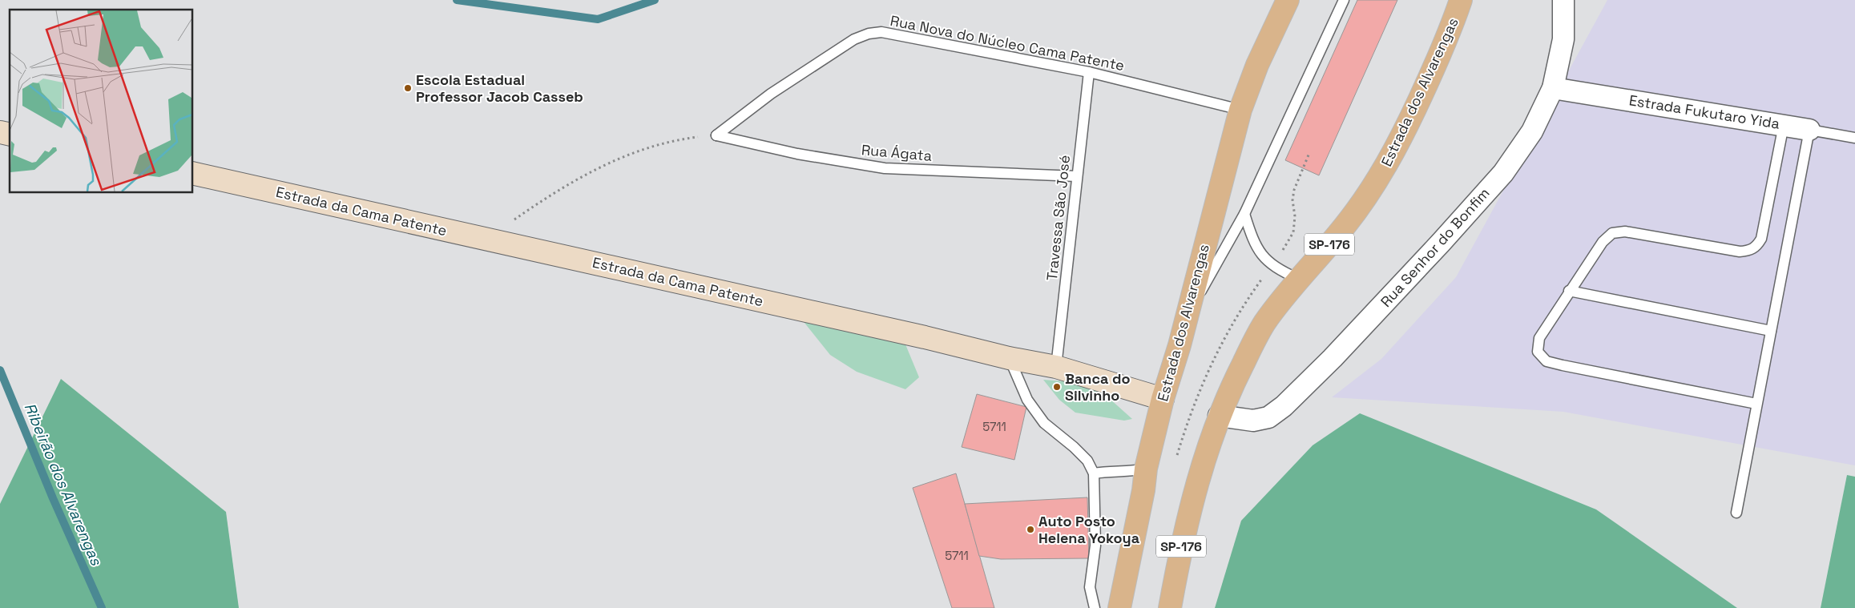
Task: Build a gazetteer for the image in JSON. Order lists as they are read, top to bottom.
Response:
{
  "streets": {
    "main road": ["Estrada dos Alvarengas", "SP-176"],
    "street": ["Estrada Fukutaro Yida", "Estrada da Cama Patente", "Rua Senhor do Bonfim"],
    "lane": ["Rua Nova do Núcleo Cama Patente", "Rua Ágata", "Travessa São José"]
  },
  "crossings": [
    ["Rua Nova do Núcleo Cama Patente", "Estrada dos Alvarengas"],
    ["Rua Nova do Núcleo Cama Patente", "Rua Ágata"],
    ["Rua Nova do Núcleo Cama Patente", "Travessa São José"],
    ["Estrada dos Alvarengas", "Estrada da Cama Patente"],
    ["Estrada dos Alvarengas", "Rua Senhor do Bonfim"],
    ["Estrada Fukutaro Yida", "Rua Senhor do Bonfim"],
    ["Rua Ágata", "Travessa São José"],
    ["Estrada da Cama Patente", "Travessa São José"]
  ],
  "water": ["Ribeirão dos Alvarengas"],
  "places": ["Escola Estadual Professor Jacob Casseb", "Banca do Silvinho", "Auto Posto Helena Yokoya"],
  "house_numbers": ["5711", "5711"]
}
